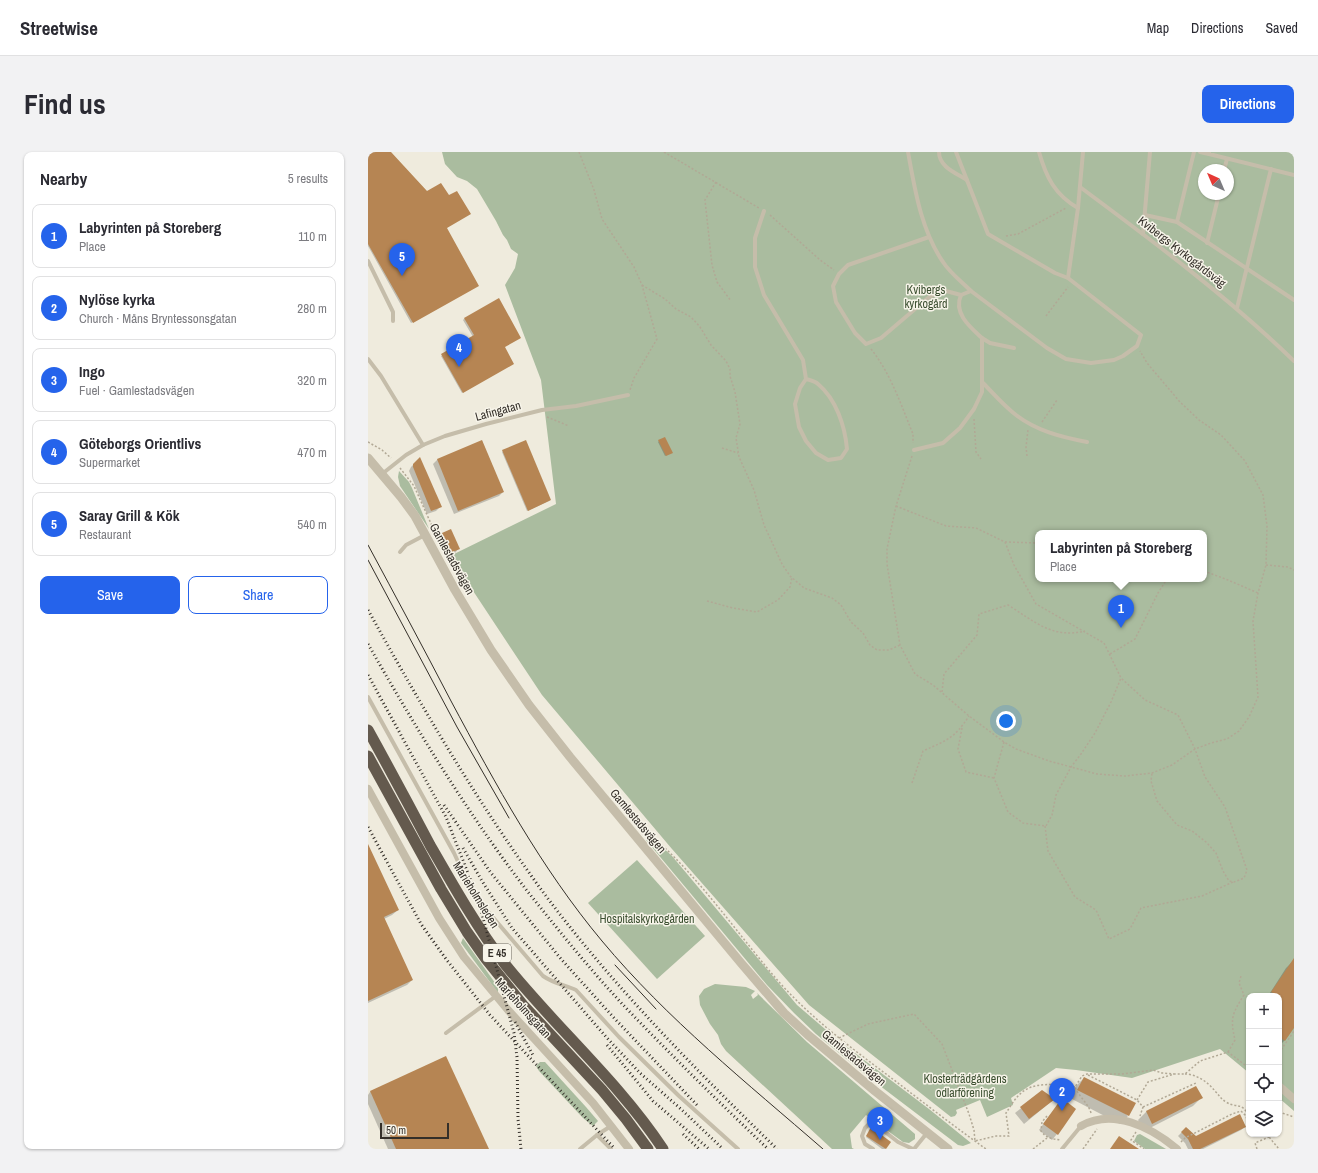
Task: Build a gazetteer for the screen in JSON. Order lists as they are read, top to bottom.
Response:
{
  "streets": {
    "highway": ["Marieholmsleden", "E 45"],
    "street": ["Gamlestadsvägen", "Marieholmsgatan"],
    "lane": ["Kvibergs Kyrkogårdsväg", "Lafingatan"]
  },
  "crossings": [
    ["Lafingatan", "Gamlestadsvägen"]
  ],
  "parks": ["Kvibergs kyrkogård", "Hospitalskyrkogården", "Klosterträdgårdens odlarförening"],
  "scale_bar": "50 m",
  "north": "top left",
  "page": {
    "header": "Streetwise",
    "nav": ["Map", "Directions", "Saved"],
    "title": "Find us",
    "buttons": [
      "Directions",
      ["Save", "Share"]
    ],
    "heading": ["Nearby", "5 results"],
    "list": [
      {
        "mark": "1",
        "name": "Labyrinten på Storeberg",
        "note": "Place",
        "value": "110 m"
      },
      {
        "mark": "2",
        "name": "Nylöse kyrka",
        "note": "Church · Måns Bryntessonsgatan",
        "value": "280 m"
      },
      {
        "mark": "3",
        "name": "Ingo",
        "note": "Fuel · Gamlestadsvägen",
        "value": "320 m"
      },
      {
        "mark": "4",
        "name": "Göteborgs Orientlivs",
        "note": "Supermarket",
        "value": "470 m"
      },
      {
        "mark": "5",
        "name": "Saray Grill & Kök",
        "note": "Restaurant",
        "value": "540 m"
      }
    ],
    "pins": [
      "5",
      "4",
      "1",
      "2",
      "3"
    ],
    "popup": ["Labyrinten på Storeberg", "Place"],
    "map_buttons": ["+", "−"],
    "scale": "50 m"
  }
}
